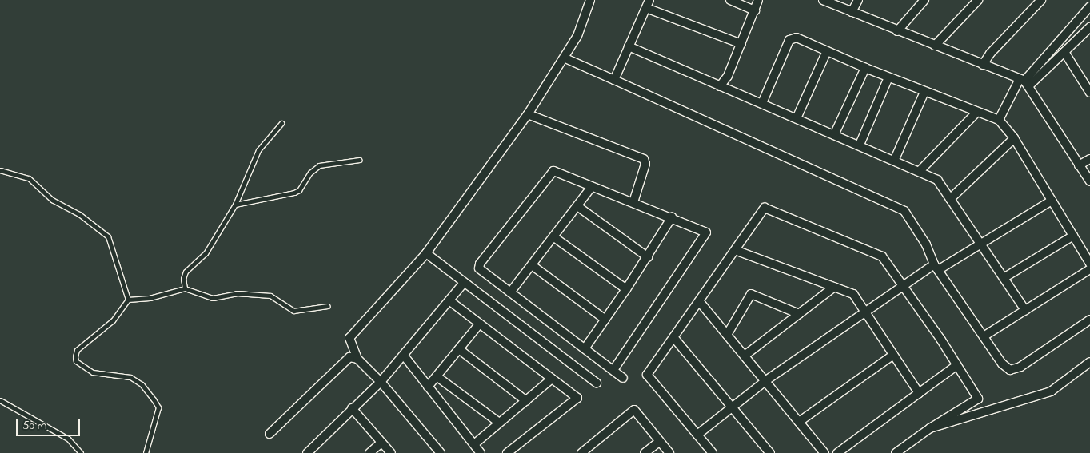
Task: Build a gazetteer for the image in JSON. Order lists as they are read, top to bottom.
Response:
{
  "scale_bar": "50 m"
}
